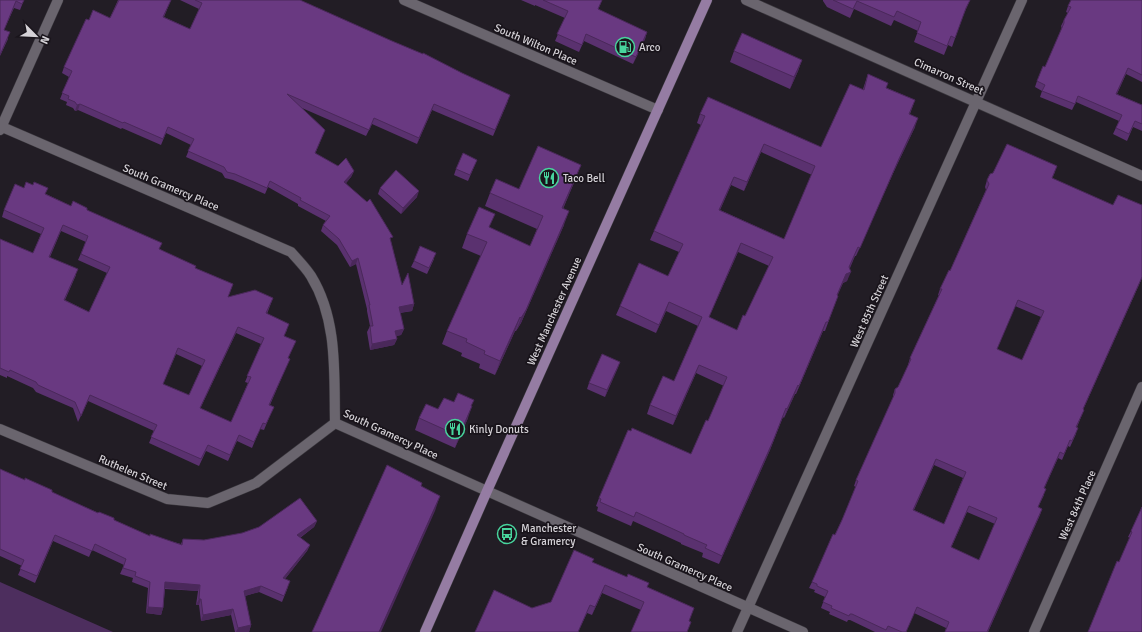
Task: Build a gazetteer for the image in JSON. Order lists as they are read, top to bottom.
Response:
{
  "streets": {
    "main road": ["West Manchester Avenue"],
    "street": [
      "South Wilton Place",
      "Cimarron Street",
      "South Gramercy Place",
      "West 85th Street",
      "Ruthelen Street",
      "West 84th Place"
    ]
  },
  "crossings": [
    ["South Wilton Place", "West Manchester Avenue"],
    ["Cimarron Street", "West 85th Street"],
    ["South Gramercy Place", "West Manchester Avenue"],
    ["South Gramercy Place", "West 85th Street"],
    ["South Gramercy Place", "Ruthelen Street"]
  ],
  "places": {
    "fuel station": ["Arco"],
    "restaurant": ["Taco Bell", "Kinly Donuts"],
    "bus stop": ["Manchester & Gramercy"]
  },
  "north": "bottom right"
}
